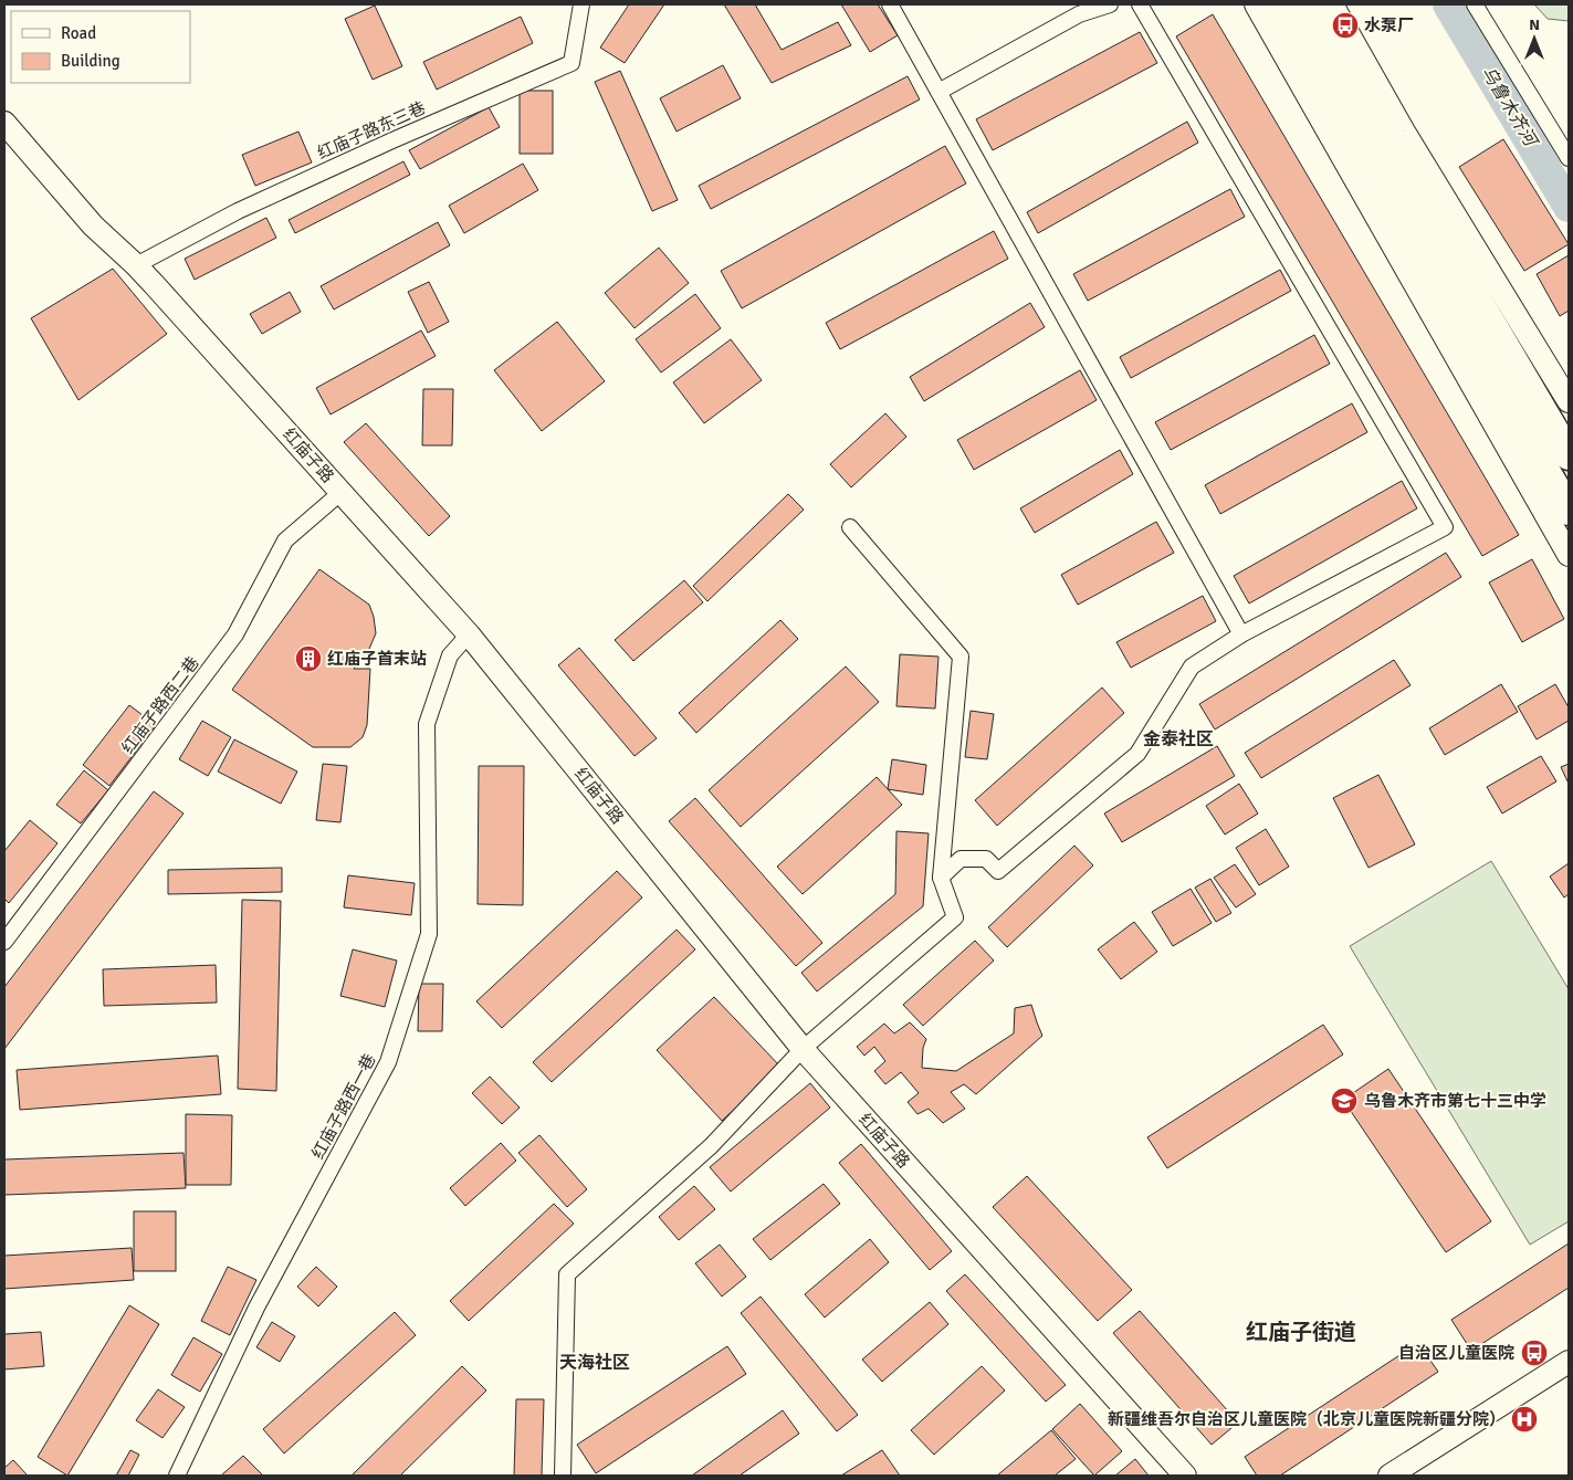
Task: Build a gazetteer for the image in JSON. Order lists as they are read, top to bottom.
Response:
{
  "streets": {
    "street": [
      "红庙子路东三巷",
      "红庙子路",
      "红庙子路西二巷",
      "红庙子路西一巷"
    ]
  },
  "crossings": [
    ["红庙子路东三巷", "红庙子路"],
    ["红庙子路", "红庙子路西二巷"],
    ["红庙子路", "红庙子路西一巷"]
  ],
  "districts": ["金泰社区", "红庙子街道", "天海社区"],
  "water": ["乌鲁木齐河"],
  "places": {
    "bus stop": ["水泵厂", "自治区儿童医院"],
    "building": ["红庙子首末站"],
    "school or university": ["乌鲁木齐市第七十三中学"],
    "hospital": ["新疆维吾尔自治区儿童医院（北京儿童医院新疆分院）"]
  },
  "legend": ["Road", "Building"],
  "north": "top"
}
